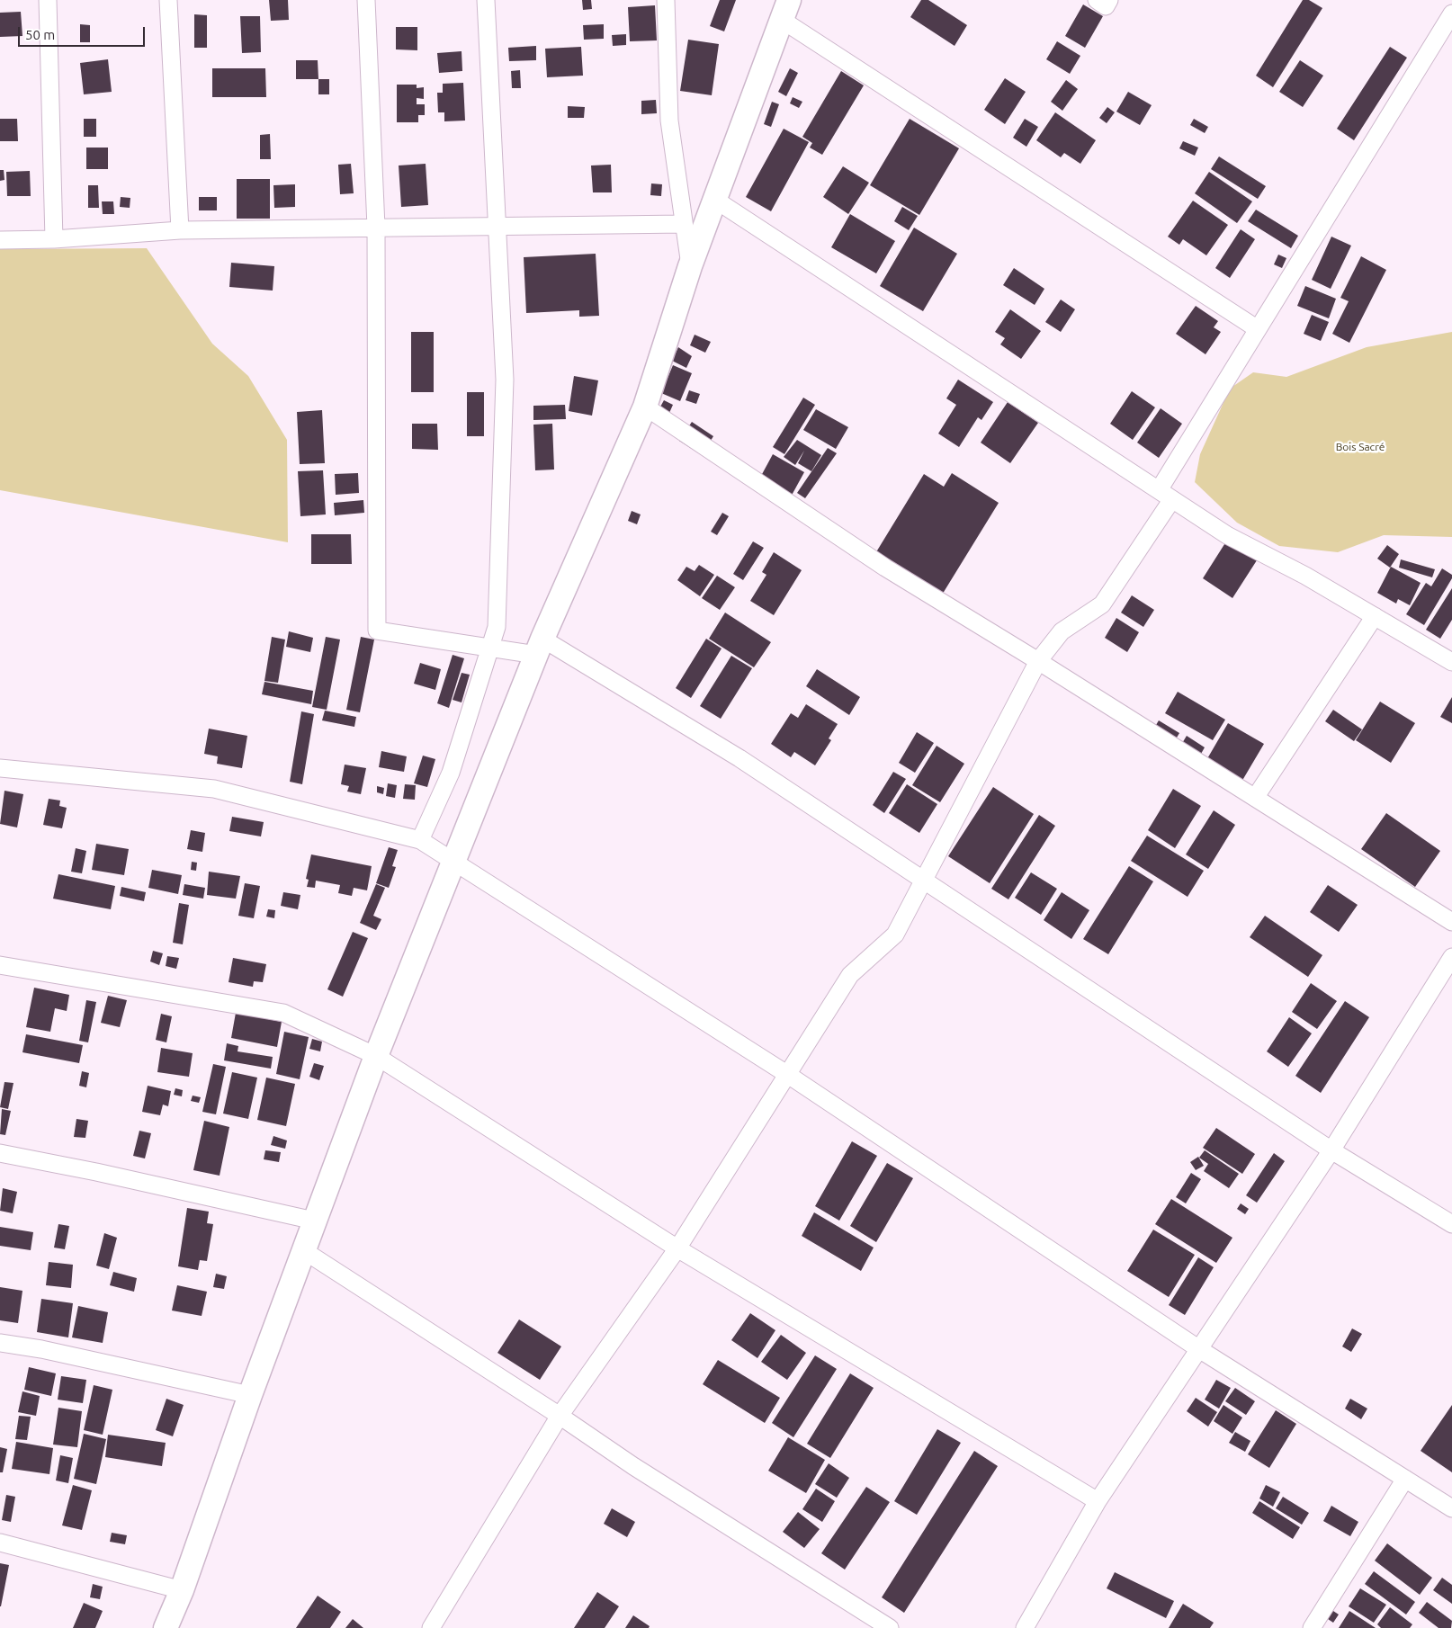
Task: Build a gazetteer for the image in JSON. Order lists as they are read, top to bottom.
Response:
{
  "parks": ["Bois Sacré"],
  "scale_bar": "50 m"
}
